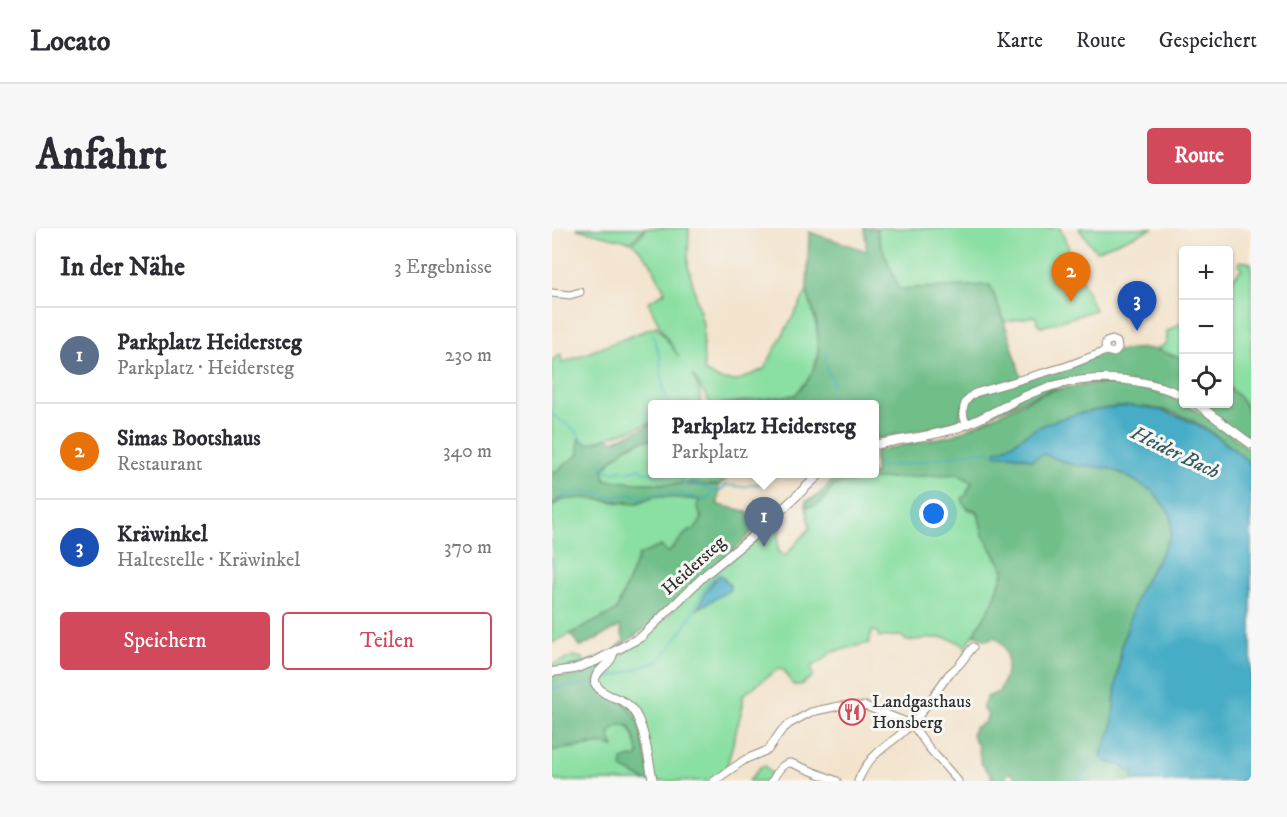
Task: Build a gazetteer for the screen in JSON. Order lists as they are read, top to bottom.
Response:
{
  "streets": {
    "main road": ["Heidersteg"]
  },
  "water": ["Heider Bach"],
  "places": {
    "restaurant": ["Landgasthaus Honsberg"]
  },
  "page": {
    "header": "Locato",
    "nav": ["Karte", "Route", "Gespeichert"],
    "buttons": [
      "Route",
      ["Speichern", "Teilen"]
    ],
    "title": "Anfahrt",
    "heading": ["In der Nähe", "3 Ergebnisse"],
    "map_buttons": ["+", "−"],
    "pins": ["2", "3", "1"],
    "list": [
      {
        "mark": "1",
        "name": "Parkplatz Heidersteg",
        "note": "Parkplatz · Heidersteg",
        "value": "230 m"
      },
      {
        "mark": "2",
        "name": "Simas Bootshaus",
        "note": "Restaurant",
        "value": "340 m"
      },
      {
        "mark": "3",
        "name": "Kräwinkel",
        "note": "Haltestelle · Kräwinkel",
        "value": "370 m"
      }
    ],
    "popup": ["Parkplatz Heidersteg", "Parkplatz"]
  }
}
